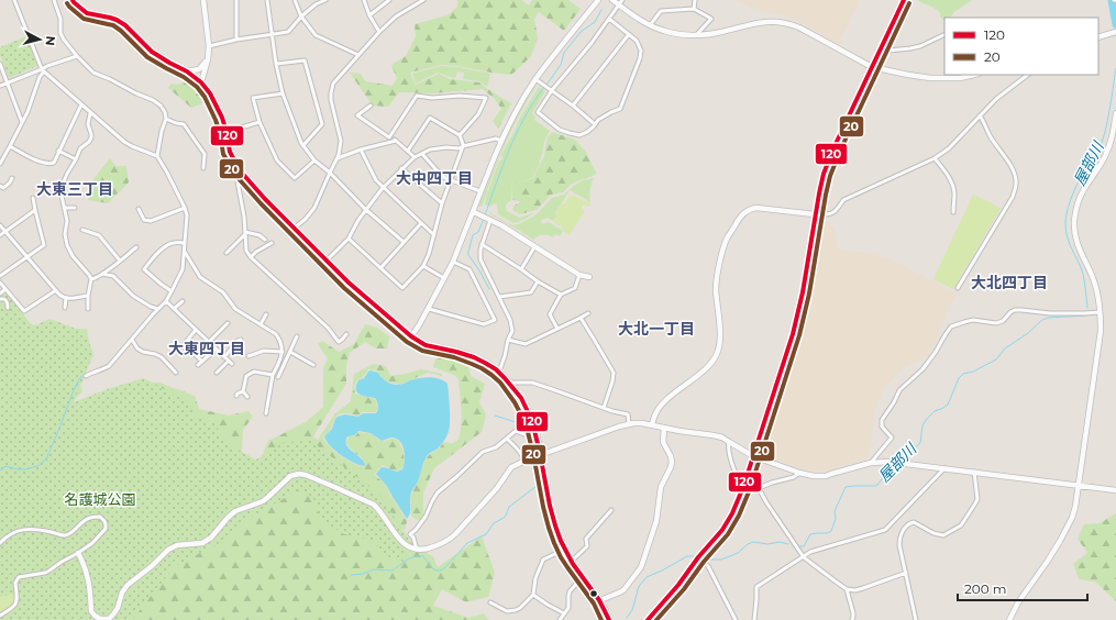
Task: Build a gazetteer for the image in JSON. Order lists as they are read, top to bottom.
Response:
{
  "districts": [
    "大中四丁目",
    "大東三丁目",
    "大北四丁目",
    "大北一丁目",
    "大東四丁目"
  ],
  "water": ["屋部川"],
  "parks": ["名護城公園"],
  "lines": ["transit line 120", "transit line 20"],
  "legend": ["120", "20"],
  "scale_bar": "200 m",
  "north": "right"
}
